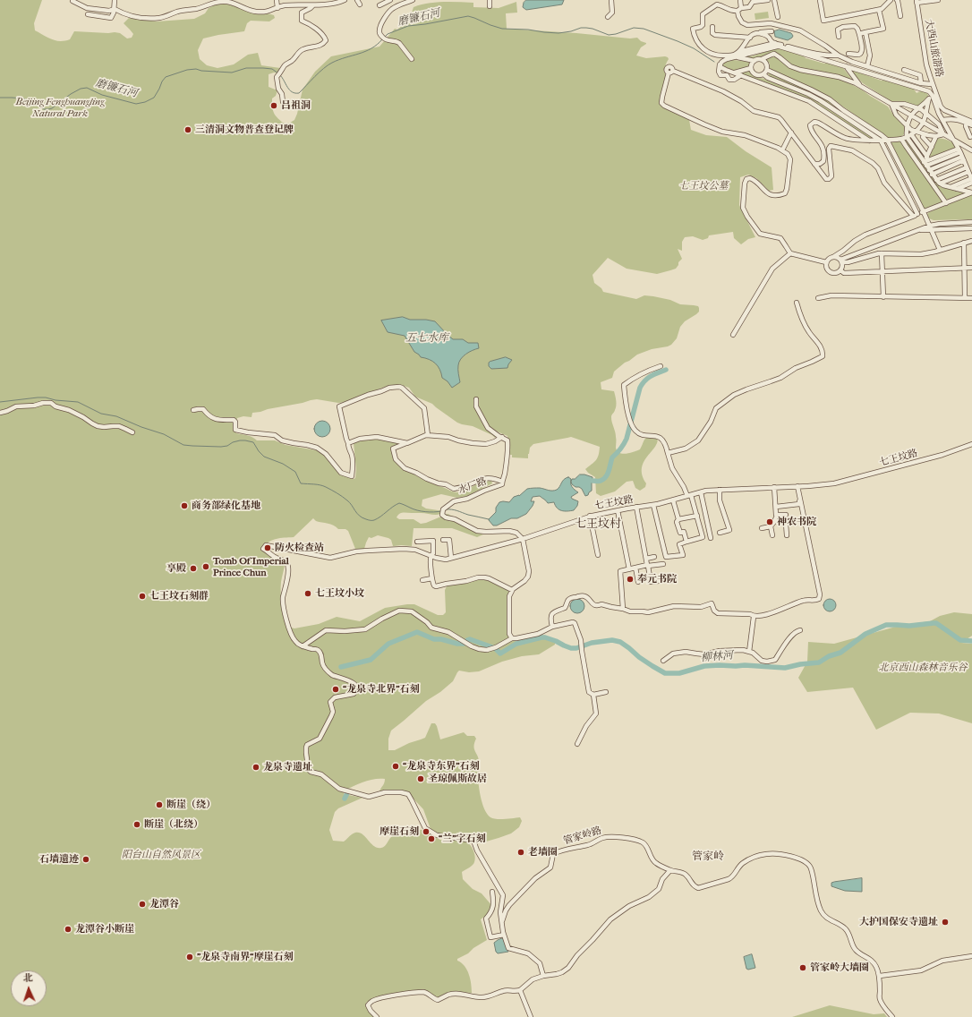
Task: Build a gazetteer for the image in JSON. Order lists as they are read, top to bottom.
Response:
{
  "streets": {
    "street": [
      "大西山旅游路",
      "七王坟路",
      "水厂路",
      "管家岭路"
    ]
  },
  "crossings": [
    ["七王坟路", "水厂路"]
  ],
  "districts": ["七王坟村", "管家岭"],
  "water": ["磨镰石河", "五七水库", "柳林河"],
  "parks": [
    "Beijing Fenghuangling Natural Park",
    "七王坟公墓",
    "北京西山森林音乐谷",
    "阳台山自然风景区"
  ],
  "places": [
    "吕祖洞",
    "三清洞文物普查登记牌",
    "商务部绿化基地",
    "神农书院",
    "防火检查站",
    "Tomb Of Imperial Prince Chun",
    "享殿",
    "奉元书院",
    "七王坟小坟",
    "七王坟石刻群",
    "“龙泉寺北界”石刻",
    "“龙泉寺东界”石刻",
    "龙泉寺遗址",
    "圣琼佩斯故居",
    "断崖（绕）",
    "断崖（北绕）",
    "摩崖石刻",
    "“兰”字石刻",
    "老墙圈",
    "石墙遗迹",
    "龙潭谷",
    "大护国保安寺遗址",
    "龙潭谷小断崖",
    "”龙泉寺南界“摩崖石刻",
    "管家岭大墙圈"
  ],
  "north": "top"
}
